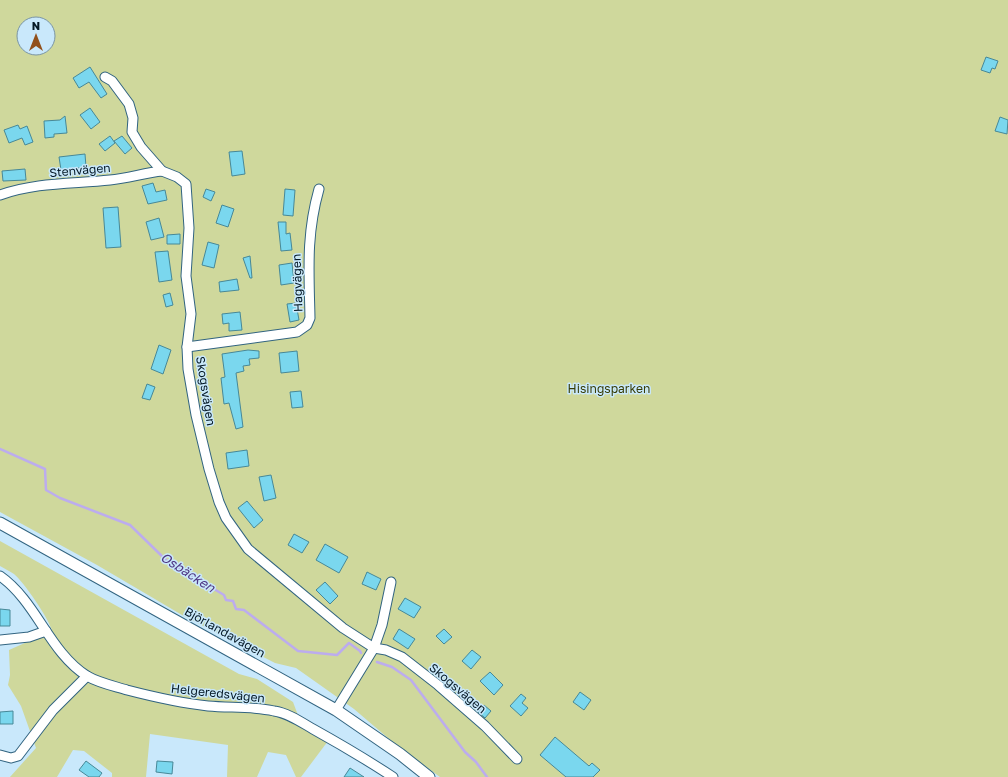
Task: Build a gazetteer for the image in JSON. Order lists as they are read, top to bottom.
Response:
{
  "streets": {
    "street": [
      "Stenvägen",
      "Hagvägen",
      "Skogsvägen",
      "Björlandavägen",
      "Helgeredsvägen"
    ]
  },
  "crossings": [
    ["Stenvägen", "Skogsvägen"],
    ["Hagvägen", "Skogsvägen"]
  ],
  "water": ["Osbäcken"],
  "parks": ["Hisingsparken"],
  "north": "top"
}
